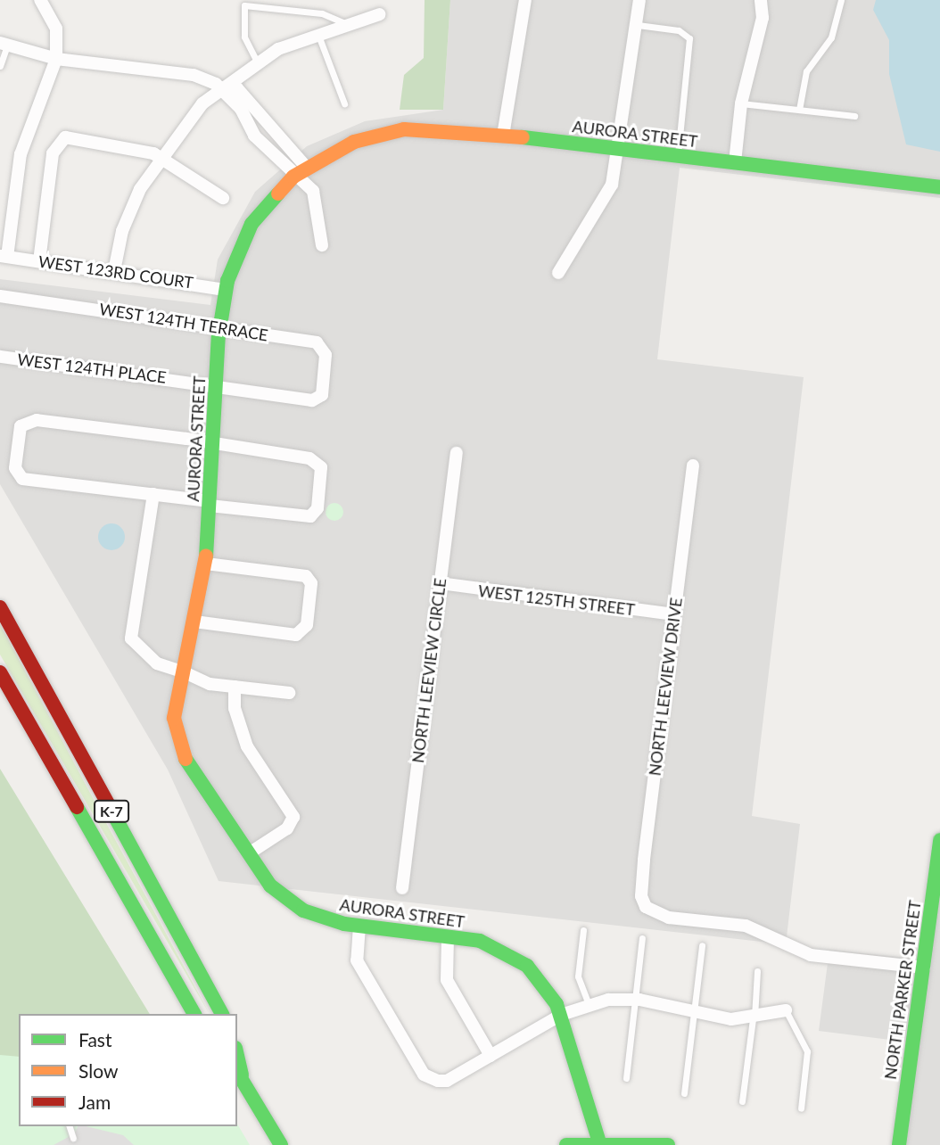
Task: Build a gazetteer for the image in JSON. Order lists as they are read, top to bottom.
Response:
{
  "streets": {
    "main road": ["AURORA STREET", "K-7", "NORTH PARKER STREET"],
    "street": [
      "WEST 123RD COURT",
      "WEST 124TH TERRACE",
      "WEST 124TH PLACE",
      "WEST 125TH STREET",
      "NORTH LEEVIEW CIRCLE",
      "NORTH LEEVIEW DRIVE"
    ]
  },
  "crossings": [
    ["AURORA STREET", "WEST 123RD COURT"],
    ["AURORA STREET", "WEST 124TH TERRACE"],
    ["AURORA STREET", "WEST 124TH PLACE"],
    ["WEST 124TH TERRACE", "WEST 124TH PLACE"],
    ["WEST 125TH STREET", "NORTH LEEVIEW CIRCLE"],
    ["WEST 125TH STREET", "NORTH LEEVIEW DRIVE"],
    ["NORTH LEEVIEW DRIVE", "NORTH PARKER STREET"]
  ],
  "legend": ["Fast", "Slow", "Jam"]
}
